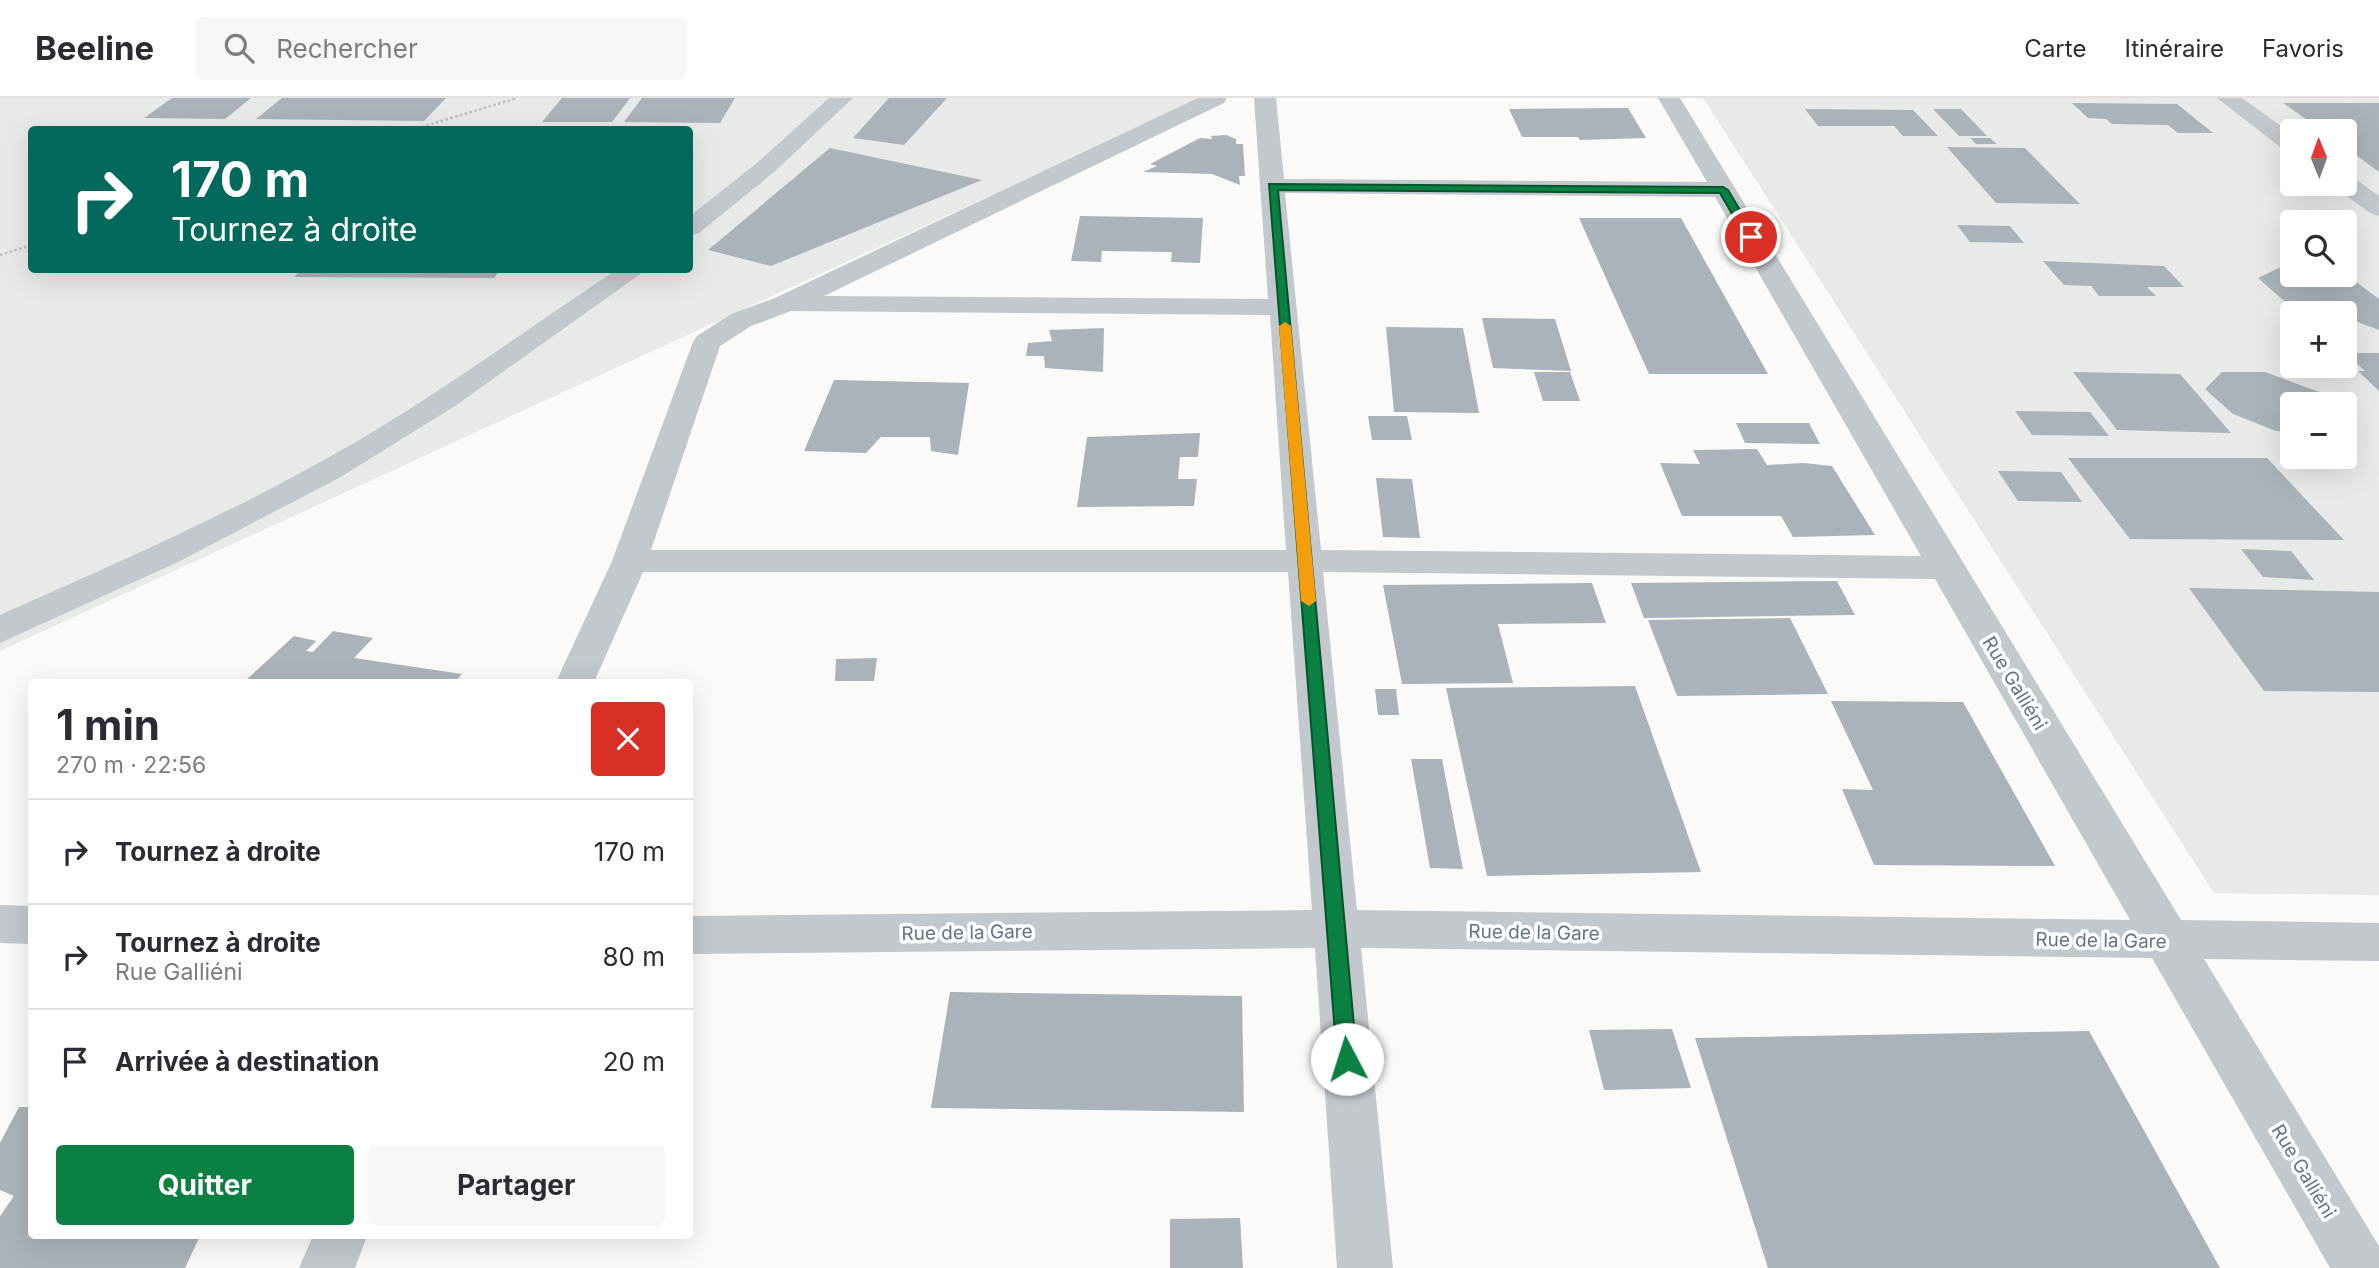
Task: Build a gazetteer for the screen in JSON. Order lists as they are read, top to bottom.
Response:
{
  "streets": {
    "street": ["Rue Galliéni", "Rue de la Gare"]
  },
  "crossings": [
    ["Rue Galliéni", "Rue de la Gare"]
  ],
  "north": "top",
  "page": {
    "header": "Beeline",
    "search": "Rechercher",
    "nav": ["Carte", "Itinéraire", "Favoris"],
    "map_buttons": ["+", "−"],
    "turn": ["170 m", "Tournez à droite"],
    "heading": ["1 min", "270 m · 22:56"],
    "list": [
      {
        "name": "Tournez à droite",
        "value": "170 m"
      },
      {
        "name": "Tournez à droite",
        "note": "Rue Galliéni",
        "value": "80 m"
      },
      {
        "name": "Arrivée à destination",
        "value": "20 m"
      }
    ],
    "buttons": ["Quitter", "Partager"]
  }
}
